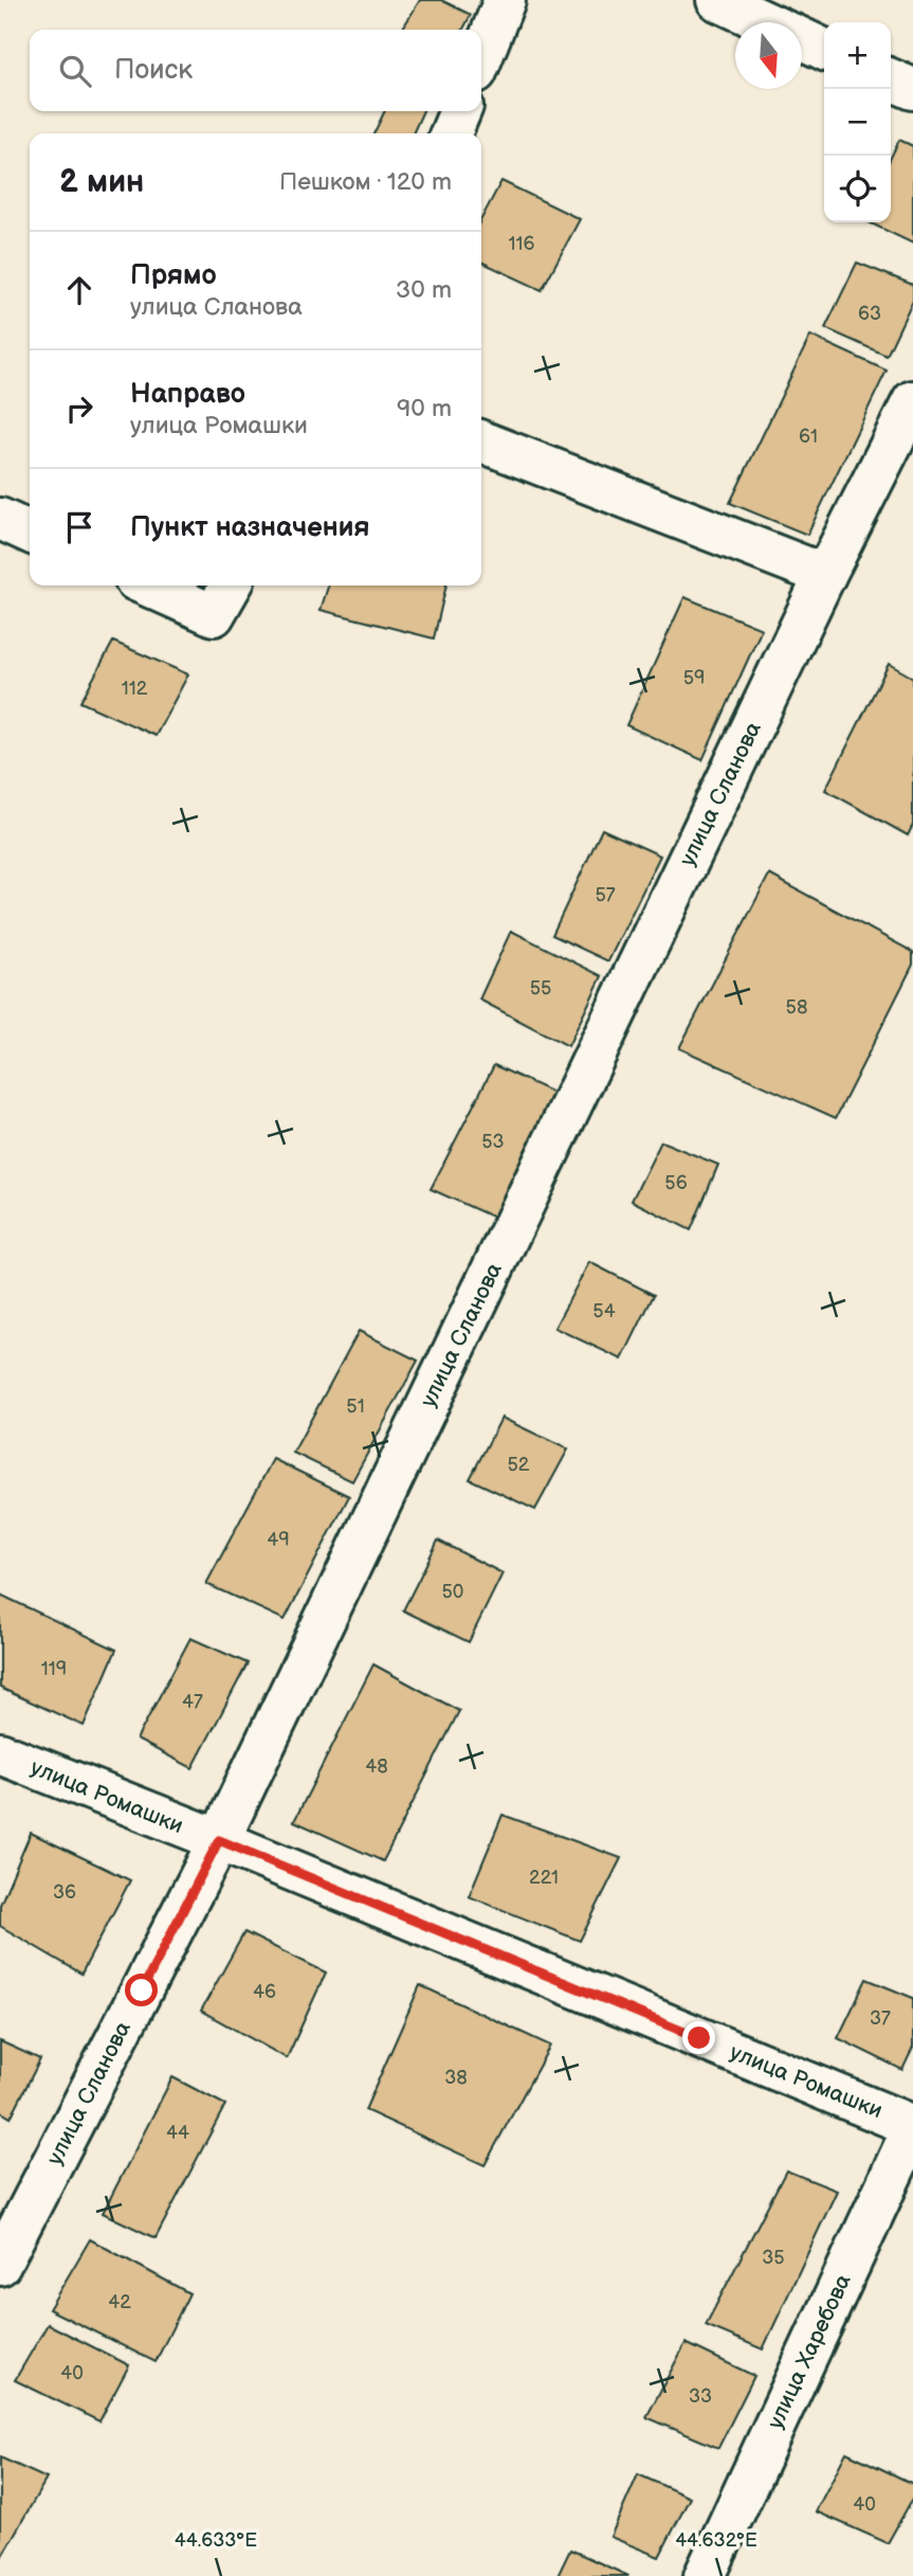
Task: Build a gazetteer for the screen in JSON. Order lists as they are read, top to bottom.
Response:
{
  "streets": {
    "street": ["улица Сланова", "улица Ромашки", "улица Харебова"]
  },
  "crossings": [
    ["улица Сланова", "улица Ромашки"],
    ["улица Ромашки", "улица Харебова"]
  ],
  "house_numbers": [
    "116",
    "63",
    "61",
    "59",
    "112",
    "57",
    "55",
    "58",
    "53",
    "56",
    "54",
    "51",
    "52",
    "49",
    "50",
    "119",
    "47",
    "48",
    "221",
    "36",
    "46",
    "37",
    "38",
    "44",
    "35",
    "42",
    "40",
    "33",
    "40"
  ],
  "north": "bottom",
  "page": {
    "map_buttons": ["+", "−"],
    "search": "Поиск",
    "heading": ["2 мин", "Пешком · 120 m"],
    "list": [
      ["Прямо", "улица Сланова", "30 m"],
      ["Направо", "улица Ромашки", "90 m"],
      "Пункт назначения"
    ]
  },
  "coordinates": ["44.633°E", "44.632°E"]
}
